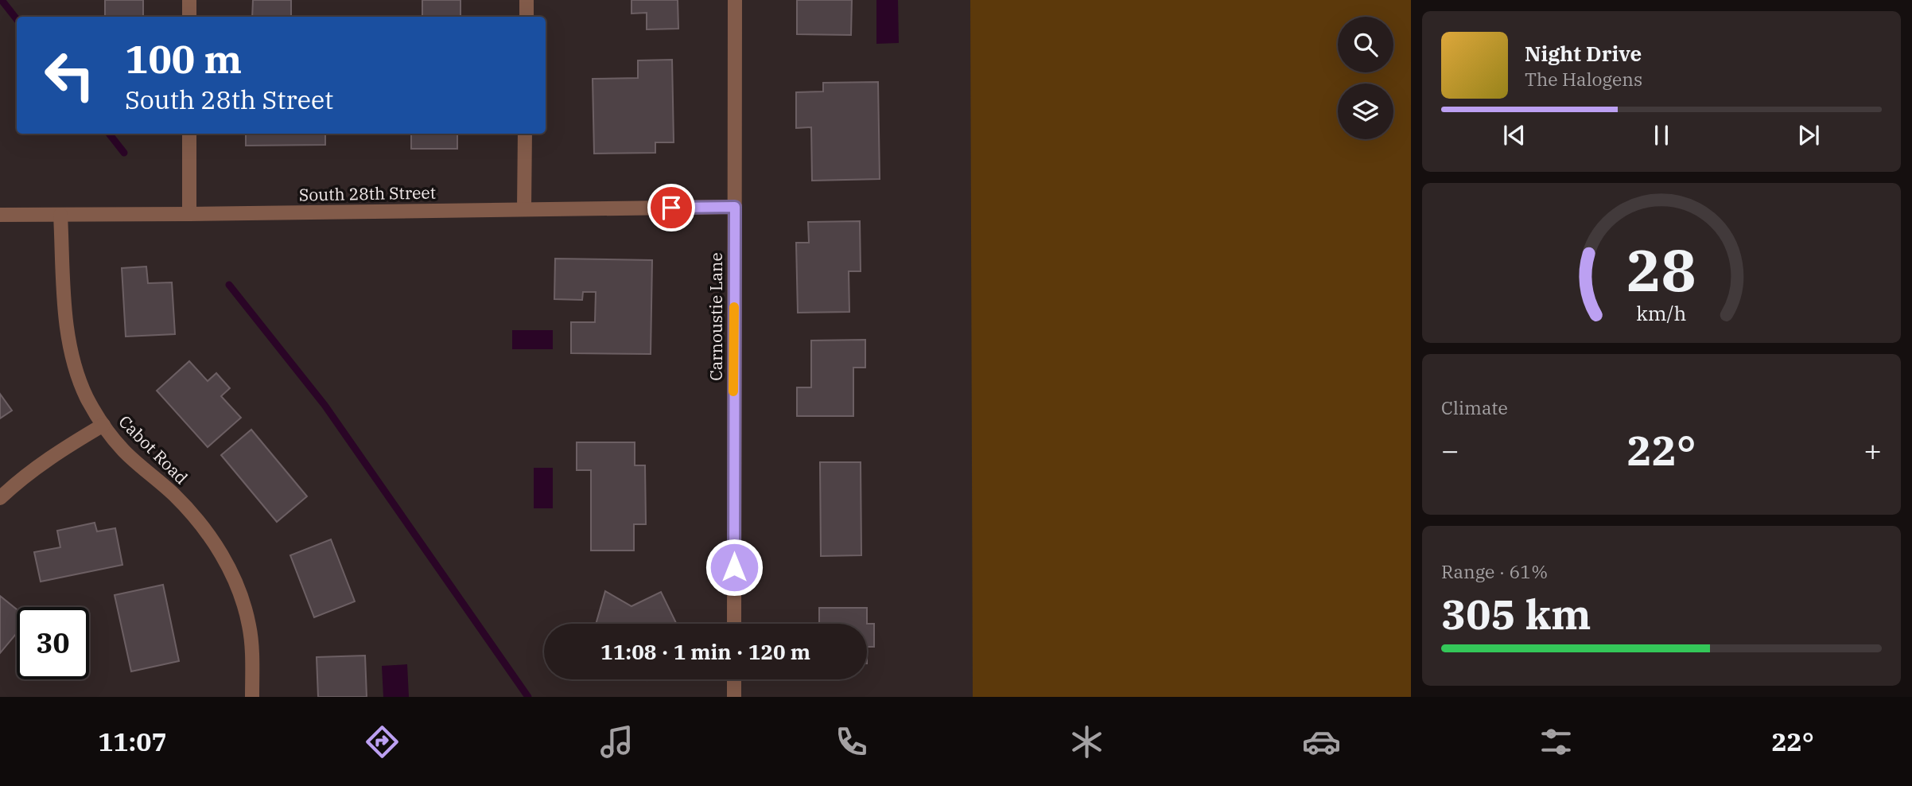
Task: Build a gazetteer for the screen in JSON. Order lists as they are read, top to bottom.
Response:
{
  "streets": {
    "street": ["South 28th Street", "Carnoustie Lane", "Cabot Road"]
  },
  "crossings": [
    ["South 28th Street", "Carnoustie Lane"],
    ["South 28th Street", "Cabot Road"]
  ],
  "page": {
    "turn": ["100 m", "South 28th Street"],
    "song": ["Night Drive", "The Halogens"],
    "tile": [
      "Climate",
      ["Range · 61%", "305 km"]
    ],
    "heat": ["−", "22°", "+"],
    "limit": "30",
    "trip": "11:08 · 1 min · 120 m",
    "tabs": ["11:07", "22°"],
    "gauge": ["28", "km/h"]
  }
}
